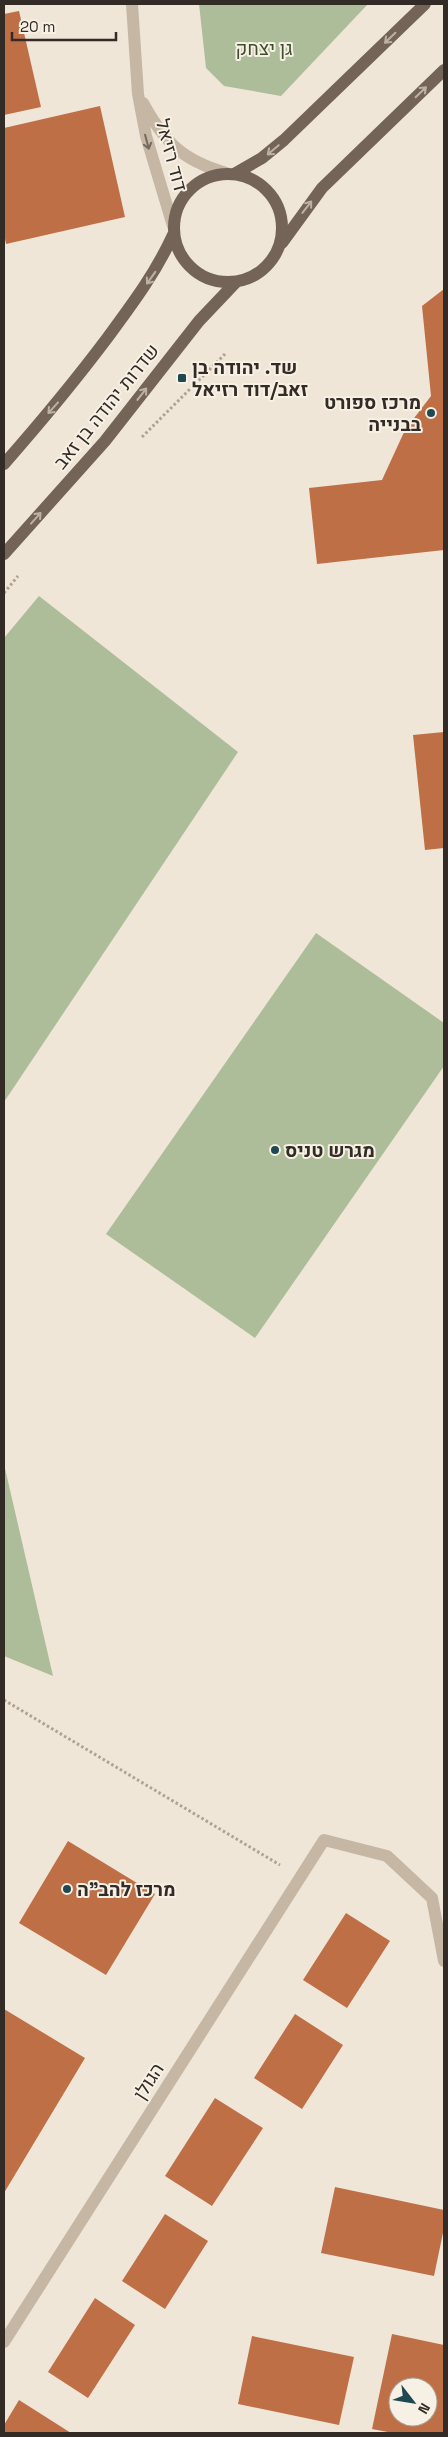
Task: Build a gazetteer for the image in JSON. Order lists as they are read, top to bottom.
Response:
{
  "streets": {
    "main road": ["שדרות יהודה בן זאב"],
    "street": ["דוד רזיאל", "הגולן"]
  },
  "crossings": [
    ["דוד רזיאל", "שדרות יהודה בן זאב"]
  ],
  "one_way": ["דוד רזיאל"],
  "parks": ["גן יצחק"],
  "places": {
    "transit": ["שד. יהודה בן זאב/דוד רזיאל"],
    "other": ["מרכז ספורט בבנייה", "מגרש טניס", "מרכז להב\"ה"]
  },
  "scale_bar": "20 m",
  "north": "bottom right"
}
